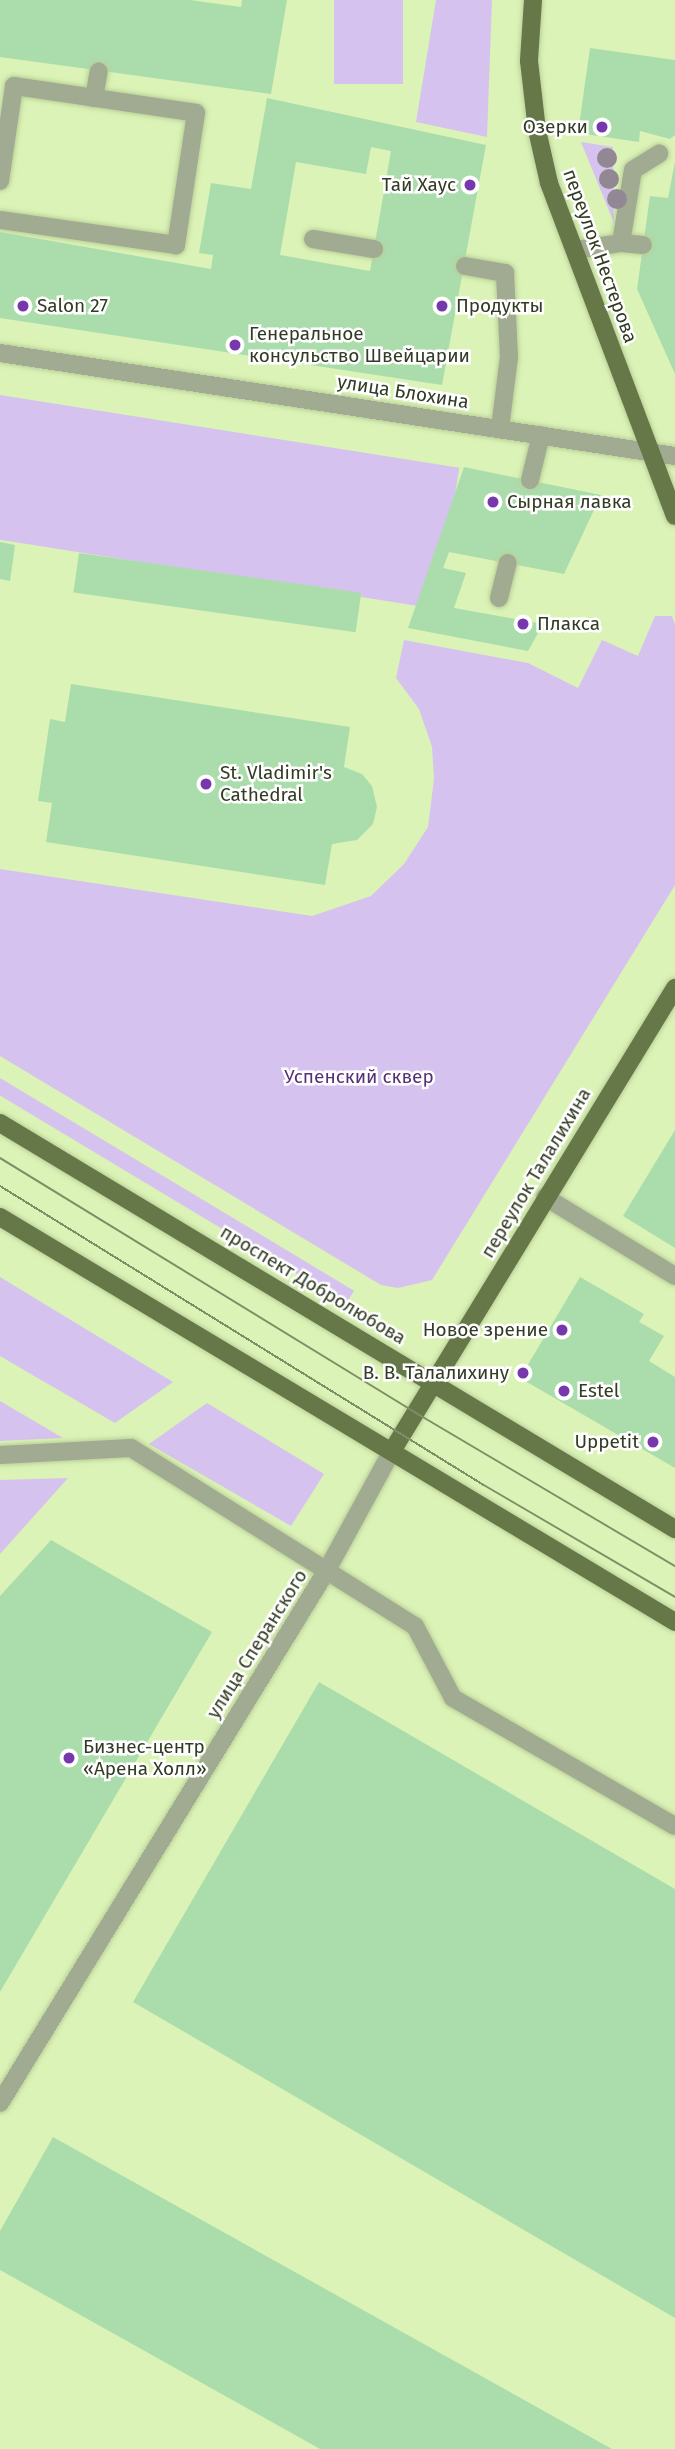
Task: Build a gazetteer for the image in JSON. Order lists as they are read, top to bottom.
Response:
{
  "streets": {
    "main road": [
      "переулок Нестерова",
      "переулок Талалихина",
      "проспект Добролюбова",
      "улица Сперанского"
    ],
    "street": ["улица Блохина"]
  },
  "crossings": [
    ["переулок Нестерова", "улица Блохина"],
    ["переулок Талалихина", "проспект Добролюбова"],
    ["переулок Талалихина", "улица Сперанского"],
    ["проспект Добролюбова", "улица Сперанского"]
  ],
  "parks": ["Успенский сквер"],
  "places": [
    "Озерки",
    "Тай Хаус",
    "Salon 27",
    "Продукты",
    "Генеральное консульство Швейцарии",
    "Сырная лавка",
    "Плакса",
    "St. Vladimir's Cathedral",
    "Новое зрение",
    "В. В. Талалихину",
    "Estel",
    "Uppetit",
    "Бизнес-центр «Арена Холл»"
  ]
}
